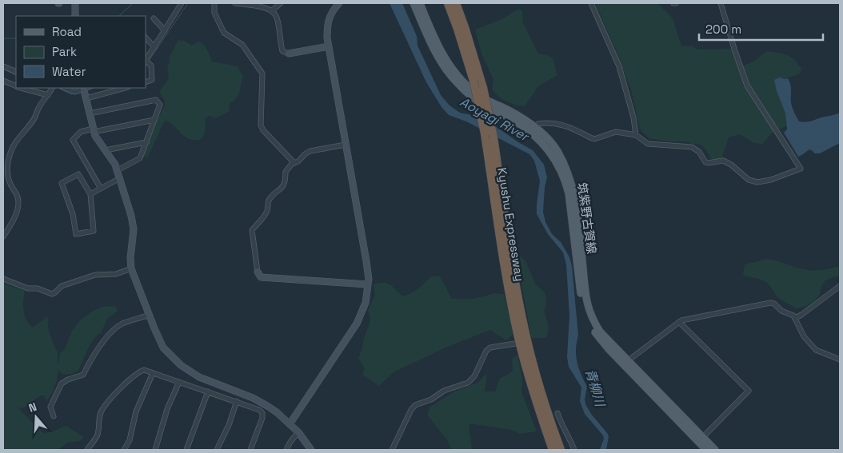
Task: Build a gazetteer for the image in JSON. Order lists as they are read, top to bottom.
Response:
{
  "streets": {
    "highway": ["Kyushu Expressway"],
    "main road": ["筑紫野古賀線"]
  },
  "water": ["Aoyagi River", "青柳川"],
  "legend": ["Road", "Park", "Water"],
  "scale_bar": "200 m",
  "north": "top"
}
